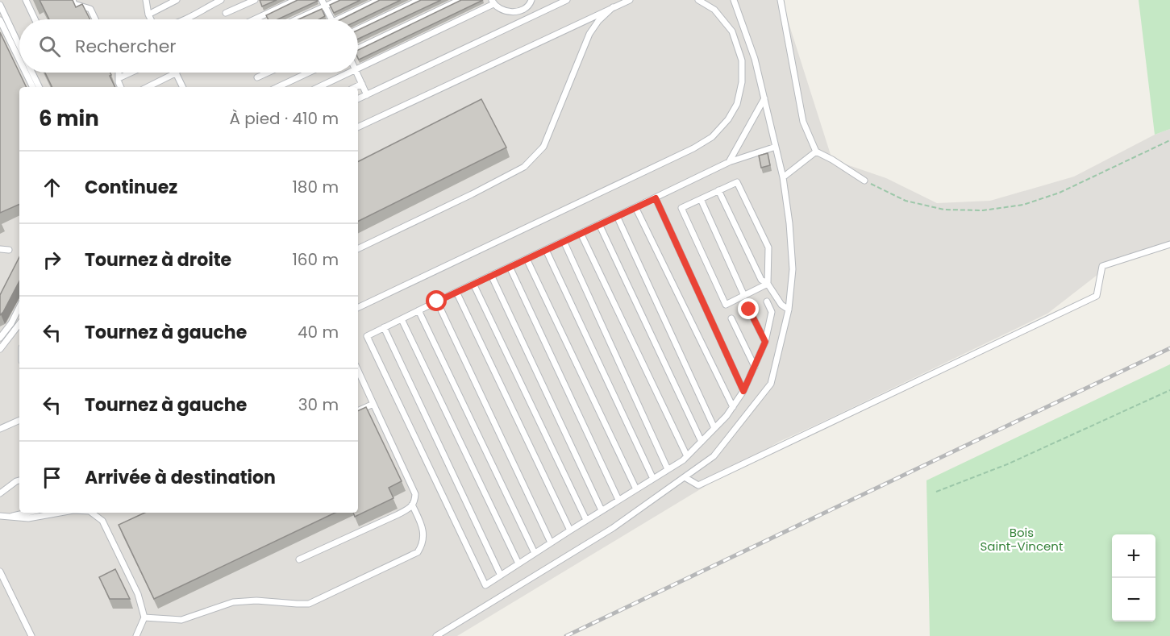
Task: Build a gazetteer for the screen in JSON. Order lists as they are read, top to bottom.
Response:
{
  "parks": ["Bois Saint-Vincent"],
  "page": {
    "search": "Rechercher",
    "heading": ["6 min", "À pied · 410 m"],
    "list": [
      ["Continuez", "180 m"],
      ["Tournez à droite", "160 m"],
      ["Tournez à gauche", "40 m"],
      ["Tournez à gauche", "30 m"],
      "Arrivée à destination"
    ],
    "map_buttons": ["+", "−"]
  }
}
